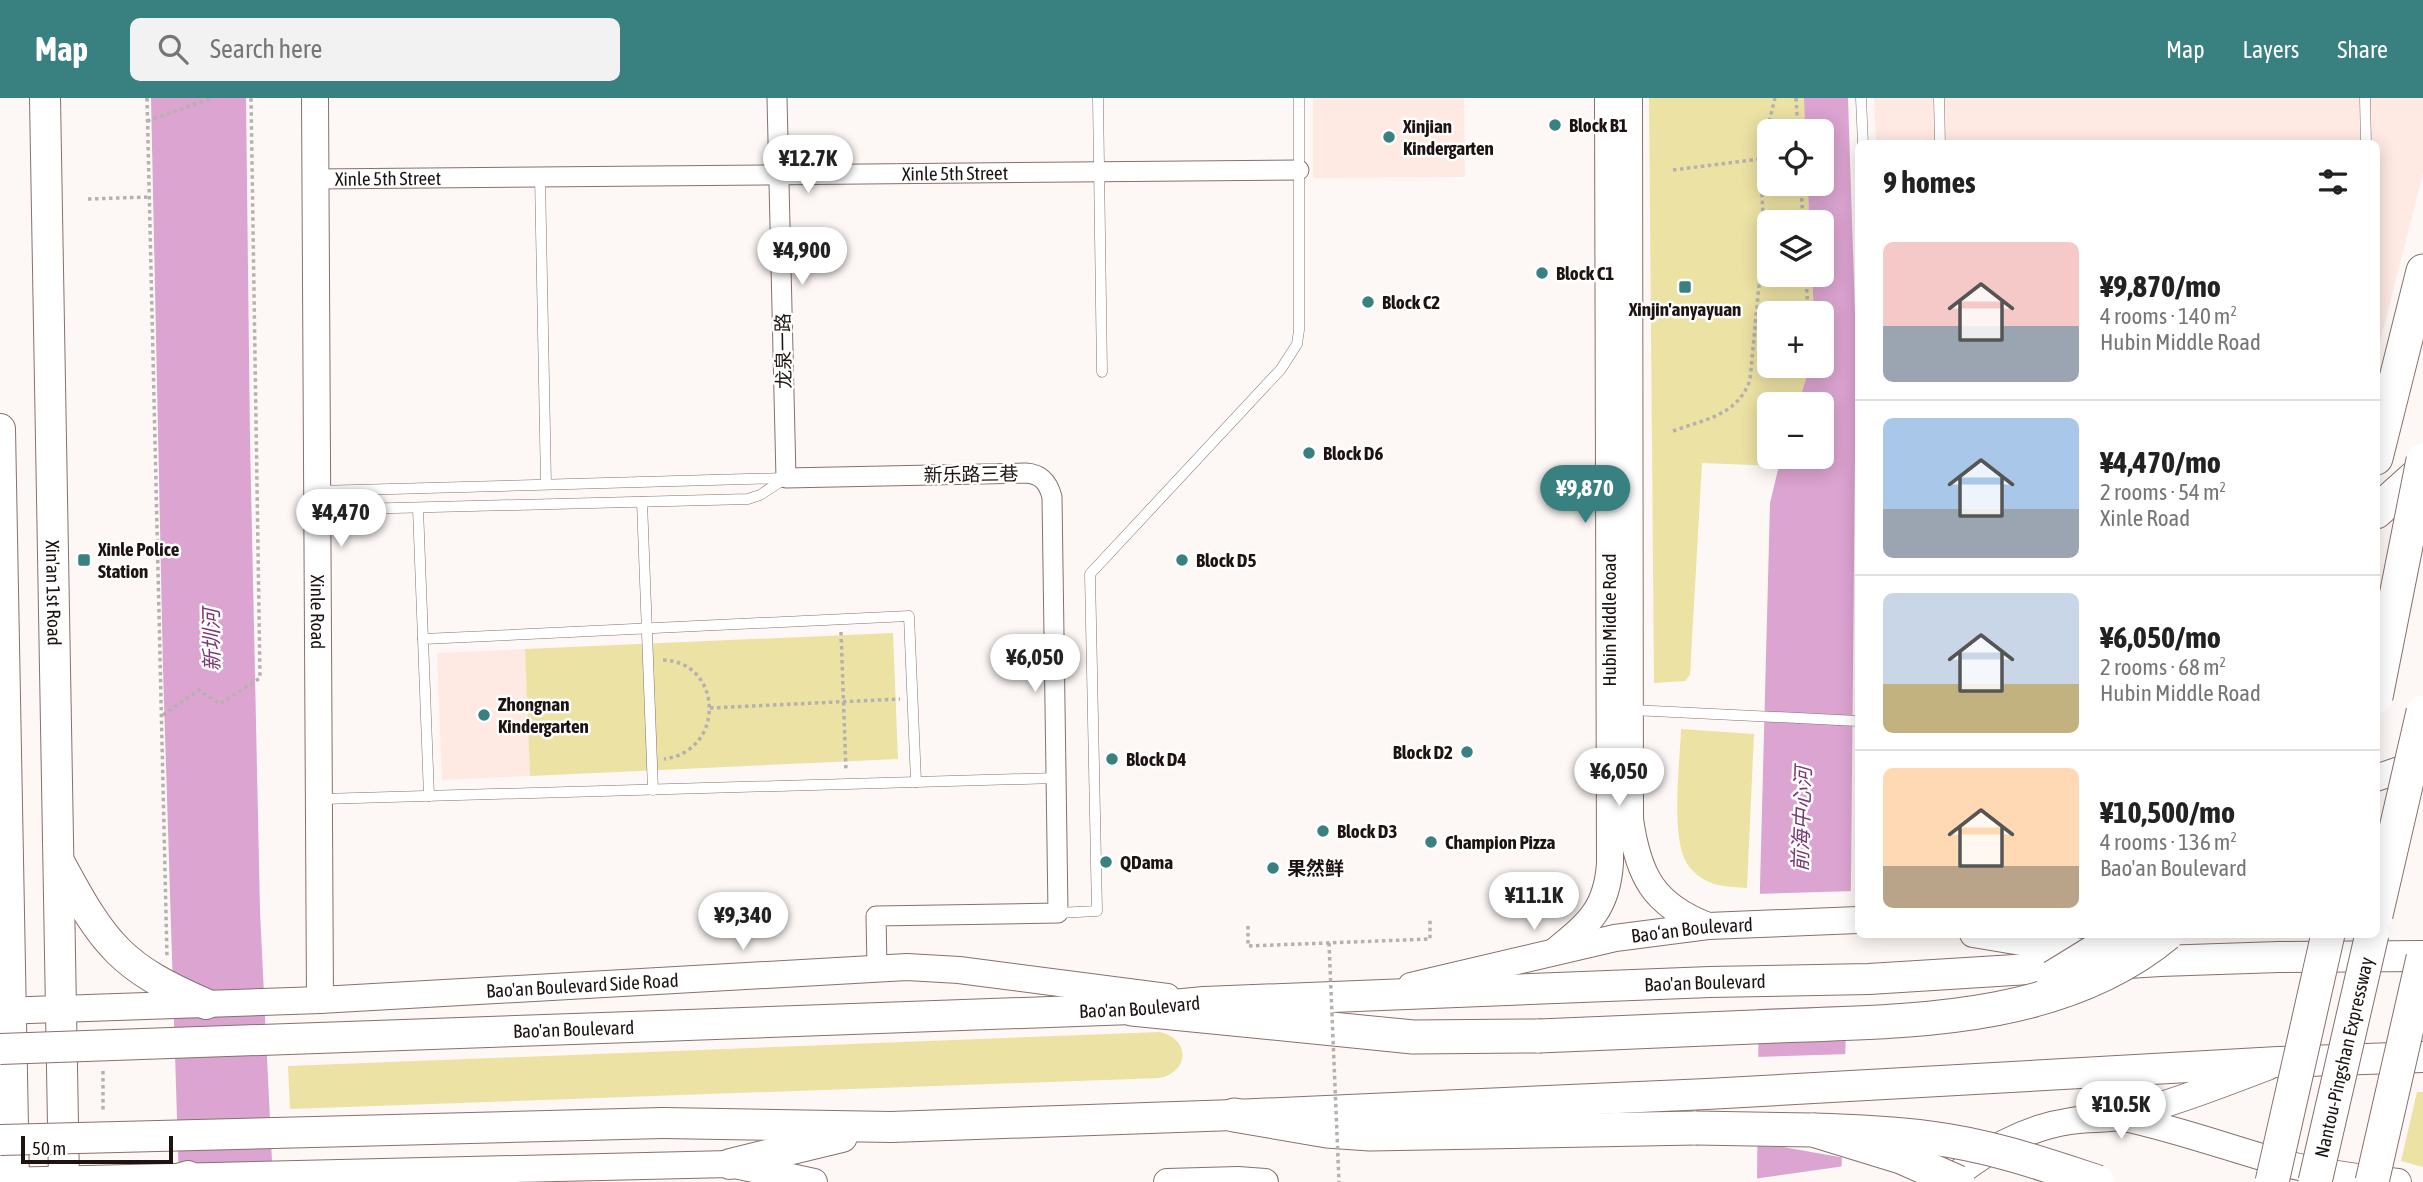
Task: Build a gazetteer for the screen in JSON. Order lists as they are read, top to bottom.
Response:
{
  "streets": {
    "highway": ["Nantou-Pingshan Expressway"],
    "main road": [
      "Xin'an 1st Road",
      "Xinle Road",
      "Hubin Middle Road",
      "Bao‘an Boulevard",
      "Bao'an Boulevard",
      "Bao'an Boulevard Side Road"
    ],
    "street": ["Xinle 5th Street", "龙泉一路", "新乐路三巷"]
  },
  "crossings": [
    ["Xinle 5th Street", "龙泉一路"],
    ["Xinle 5th Street", "Xinle Road"],
    ["龙泉一路", "新乐路三巷"],
    ["Xinle Road", "Bao'an Boulevard Side Road"],
    ["Hubin Middle Road", "Bao‘an Boulevard"],
    ["Bao‘an Boulevard", "Bao'an Boulevard"],
    ["Bao'an Boulevard", "Bao'an Boulevard Side Road"]
  ],
  "water": ["新圳河", "前海中心河"],
  "places": {
    "other": [
      "Block B1",
      "Xinjian Kindergarten",
      "Block C1",
      "Block C2",
      "Block D6",
      "Block D5",
      "Zhongnan Kindergarten",
      "Block D2",
      "Block D4",
      "Block D3",
      "Champion Pizza",
      "QDama",
      "果然鲜"
    ],
    "transit": ["Xinjin'anyayuan", "Xinle Police Station"]
  },
  "scale_bar": "50 m",
  "page": {
    "header": "Map",
    "search": "Search here",
    "nav": ["Map", "Layers", "Share"],
    "map_buttons": ["+", "−"],
    "price": [
      "¥12.7K",
      "¥4,900",
      "¥9,870",
      "¥4,470",
      "¥6,050",
      "¥6,050",
      "¥11.1K",
      "¥9,340",
      "¥10.5K"
    ],
    "heading": "9 homes",
    "list": [
      {
        "name": "¥9,870/mo",
        "note": "4 rooms · 140 m² · Hubin Middle Road"
      },
      {
        "name": "¥4,470/mo",
        "note": "2 rooms · 54 m² · Xinle Road"
      },
      {
        "name": "¥6,050/mo",
        "note": "2 rooms · 68 m² · Hubin Middle Road"
      },
      {
        "name": "¥10,500/mo",
        "note": "4 rooms · 136 m² · Bao'an Boulevard"
      }
    ],
    "scale": "50 m"
  }
}
